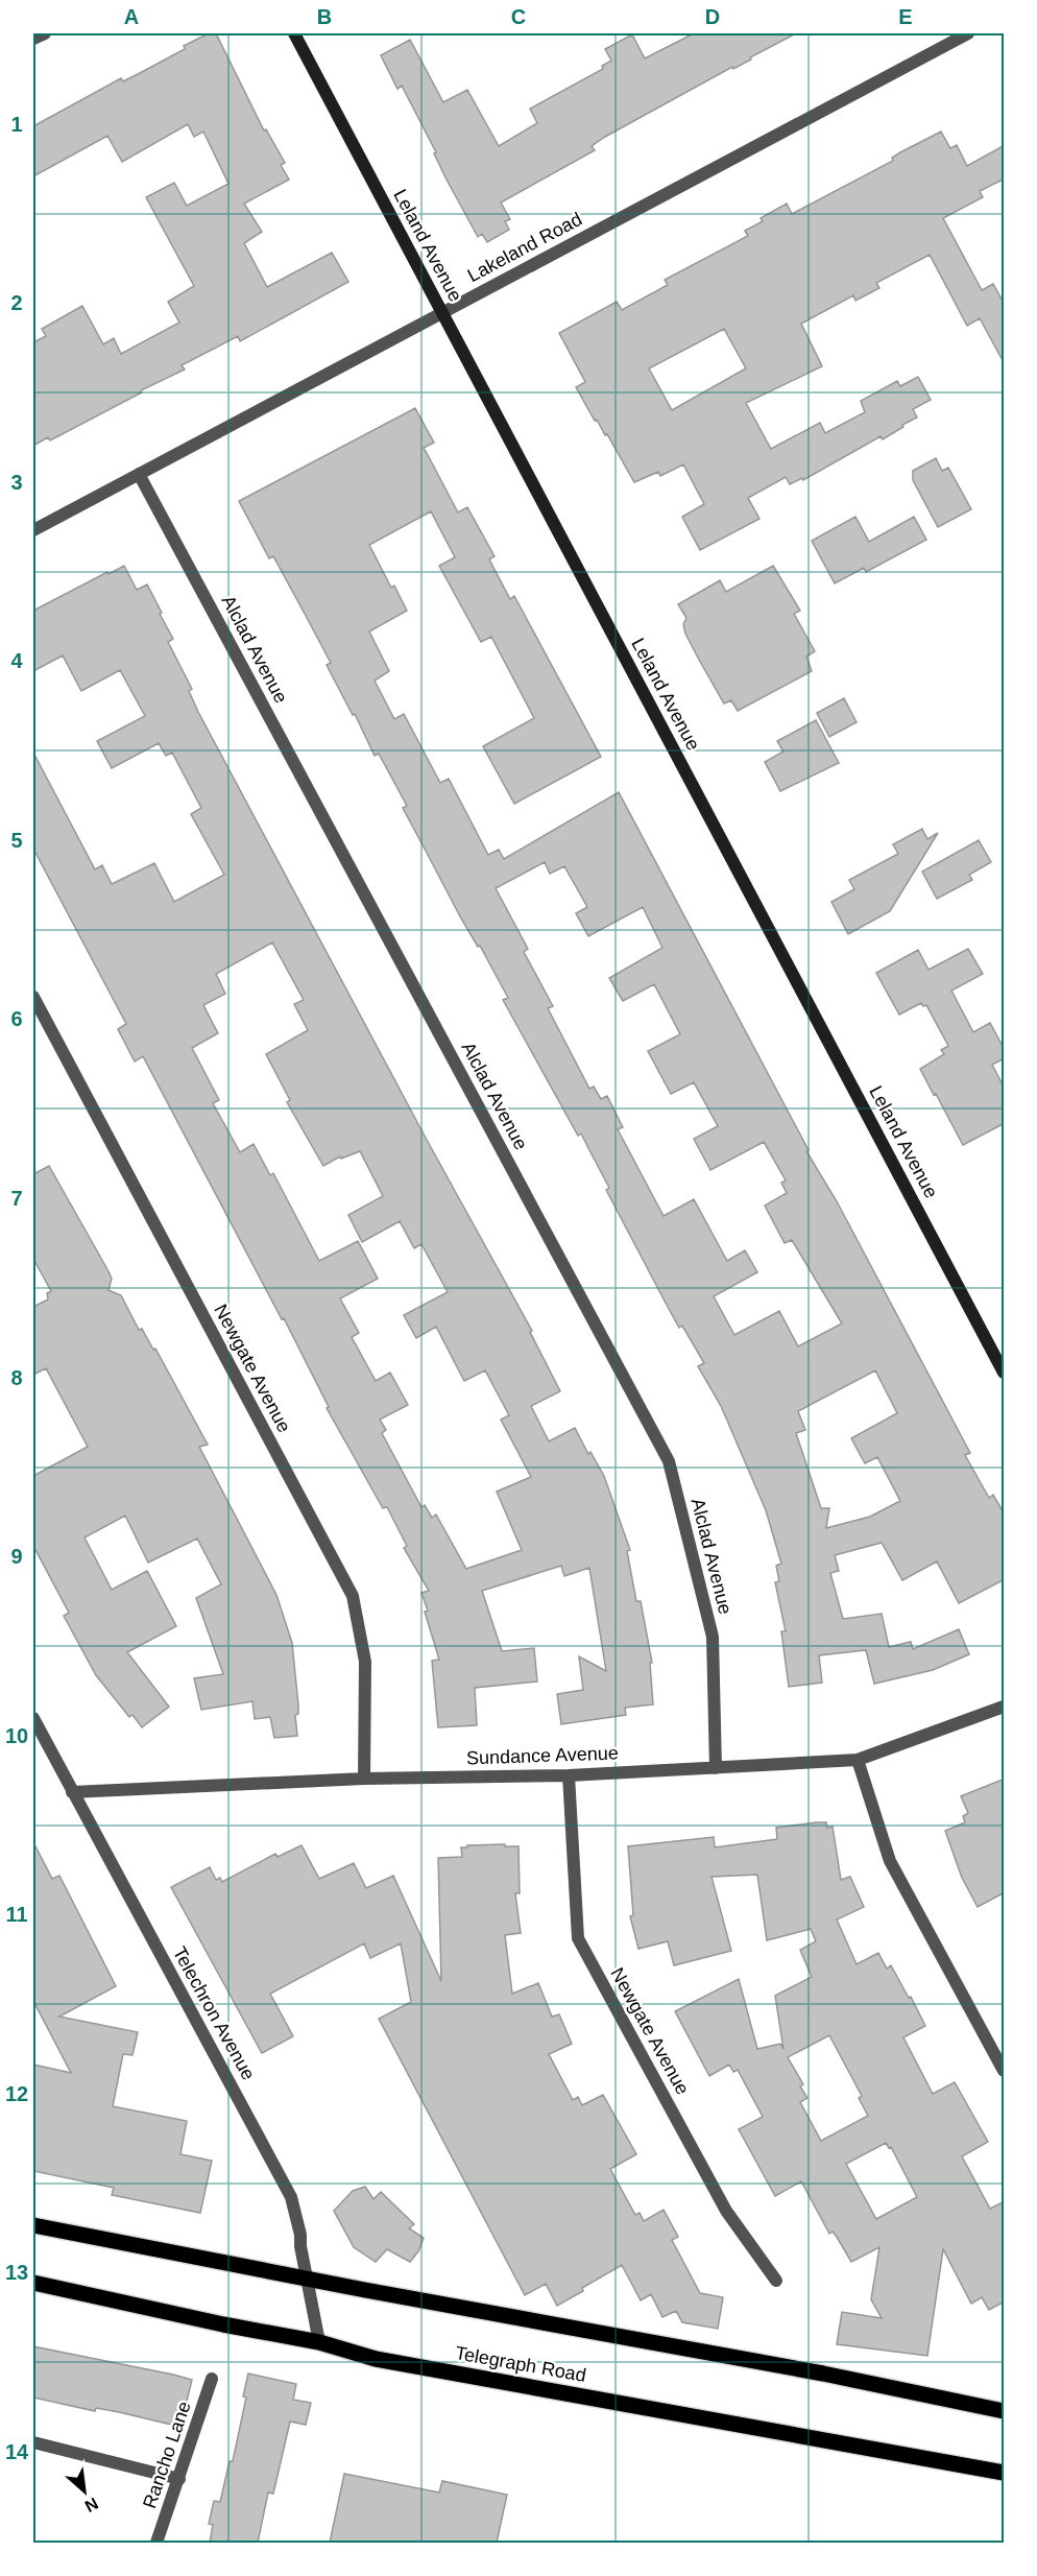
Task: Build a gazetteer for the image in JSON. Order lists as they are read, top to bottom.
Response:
{
  "streets": {
    "main road": ["Telegraph Road"],
    "street": [
      "Leland Avenue",
      "Lakeland Road",
      "Alclad Avenue",
      "Newgate Avenue",
      "Sundance Avenue",
      "Telechron Avenue",
      "Rancho Lane"
    ]
  },
  "crossings": [
    ["Leland Avenue", "Lakeland Road"],
    ["Lakeland Road", "Alclad Avenue"],
    ["Alclad Avenue", "Sundance Avenue"],
    ["Newgate Avenue", "Sundance Avenue"],
    ["Sundance Avenue", "Telechron Avenue"],
    ["Telechron Avenue", "Telegraph Road"]
  ],
  "north": "bottom right",
  "grid": {
    "columns": [
      "A",
      "B",
      "C",
      "D",
      "E"
    ],
    "rows": [
      "1",
      "2",
      "3",
      "4",
      "5",
      "6",
      "7",
      "8",
      "9",
      "10",
      "11",
      "12",
      "13",
      "14"
    ]
  }
}
